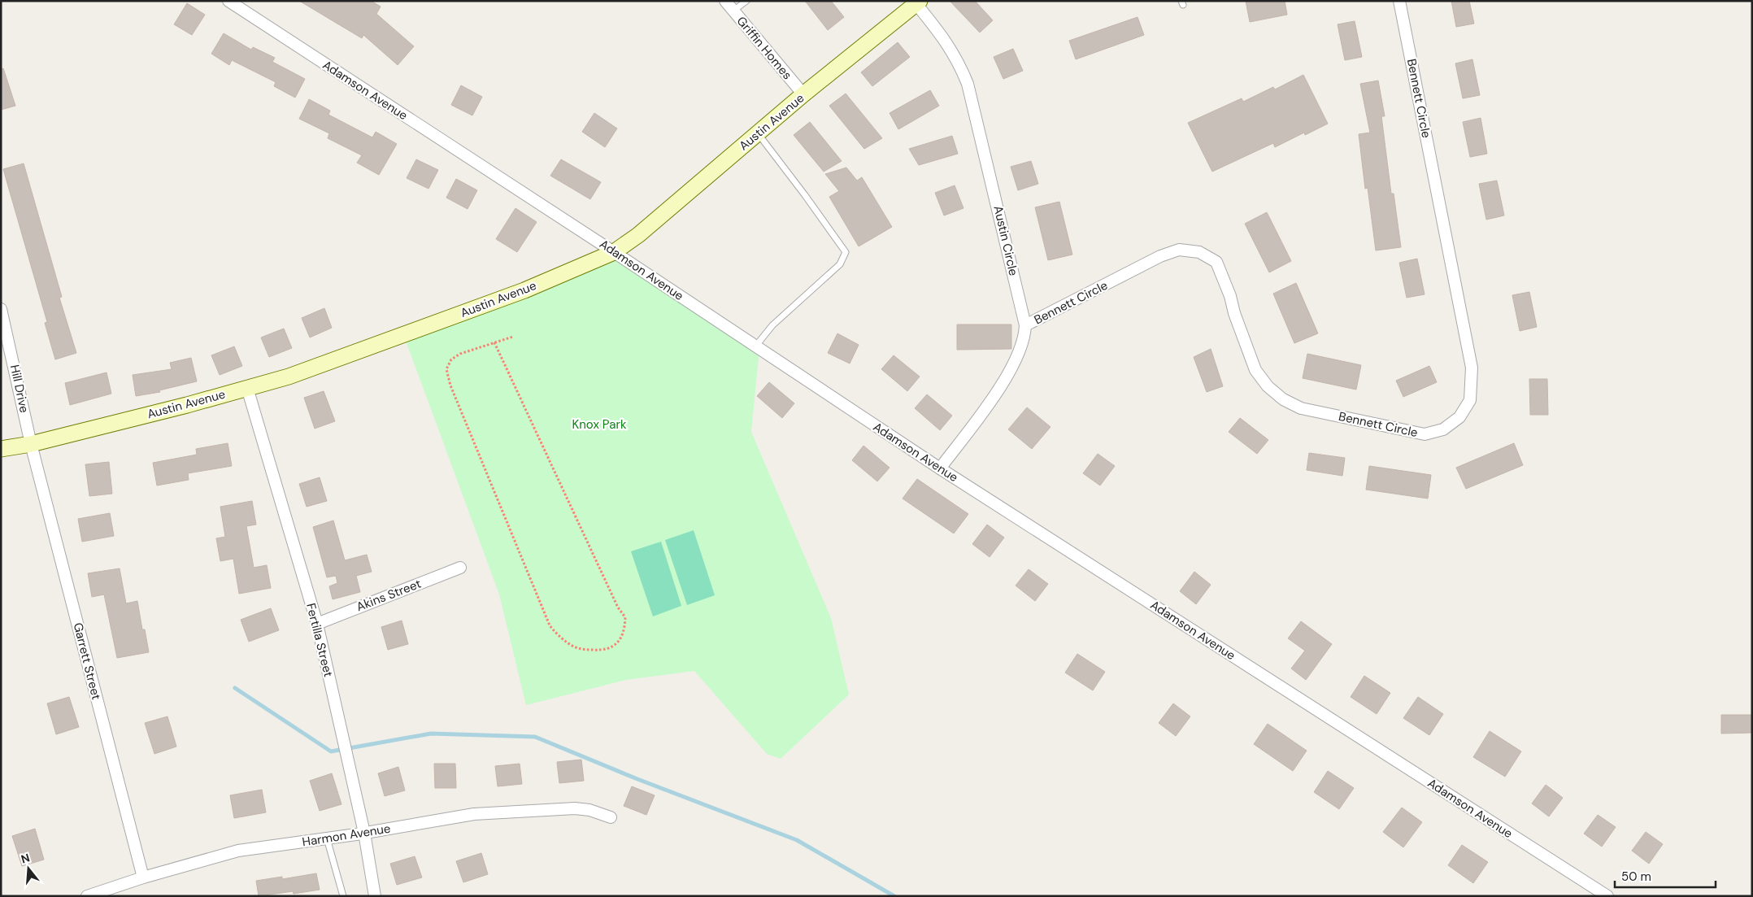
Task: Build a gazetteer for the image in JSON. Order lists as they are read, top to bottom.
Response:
{
  "streets": {
    "street": [
      "Griffin Homes",
      "Adamson Avenue",
      "Bennett Circle",
      "Austin Avenue",
      "Austin Circle",
      "Hill Drive",
      "Akins Street",
      "Fertilla Street",
      "Garrett Street",
      "Harmon Avenue"
    ]
  },
  "crossings": [
    ["Griffin Homes", "Austin Avenue"],
    ["Adamson Avenue", "Austin Avenue"],
    ["Adamson Avenue", "Austin Circle"],
    ["Bennett Circle", "Austin Circle"],
    ["Austin Avenue", "Austin Circle"],
    ["Austin Avenue", "Hill Drive"],
    ["Austin Avenue", "Fertilla Street"],
    ["Austin Avenue", "Garrett Street"],
    ["Hill Drive", "Garrett Street"],
    ["Akins Street", "Fertilla Street"],
    ["Fertilla Street", "Harmon Avenue"],
    ["Garrett Street", "Harmon Avenue"]
  ],
  "parks": ["Knox Park"],
  "scale_bar": "50 m",
  "north": "top"
}
